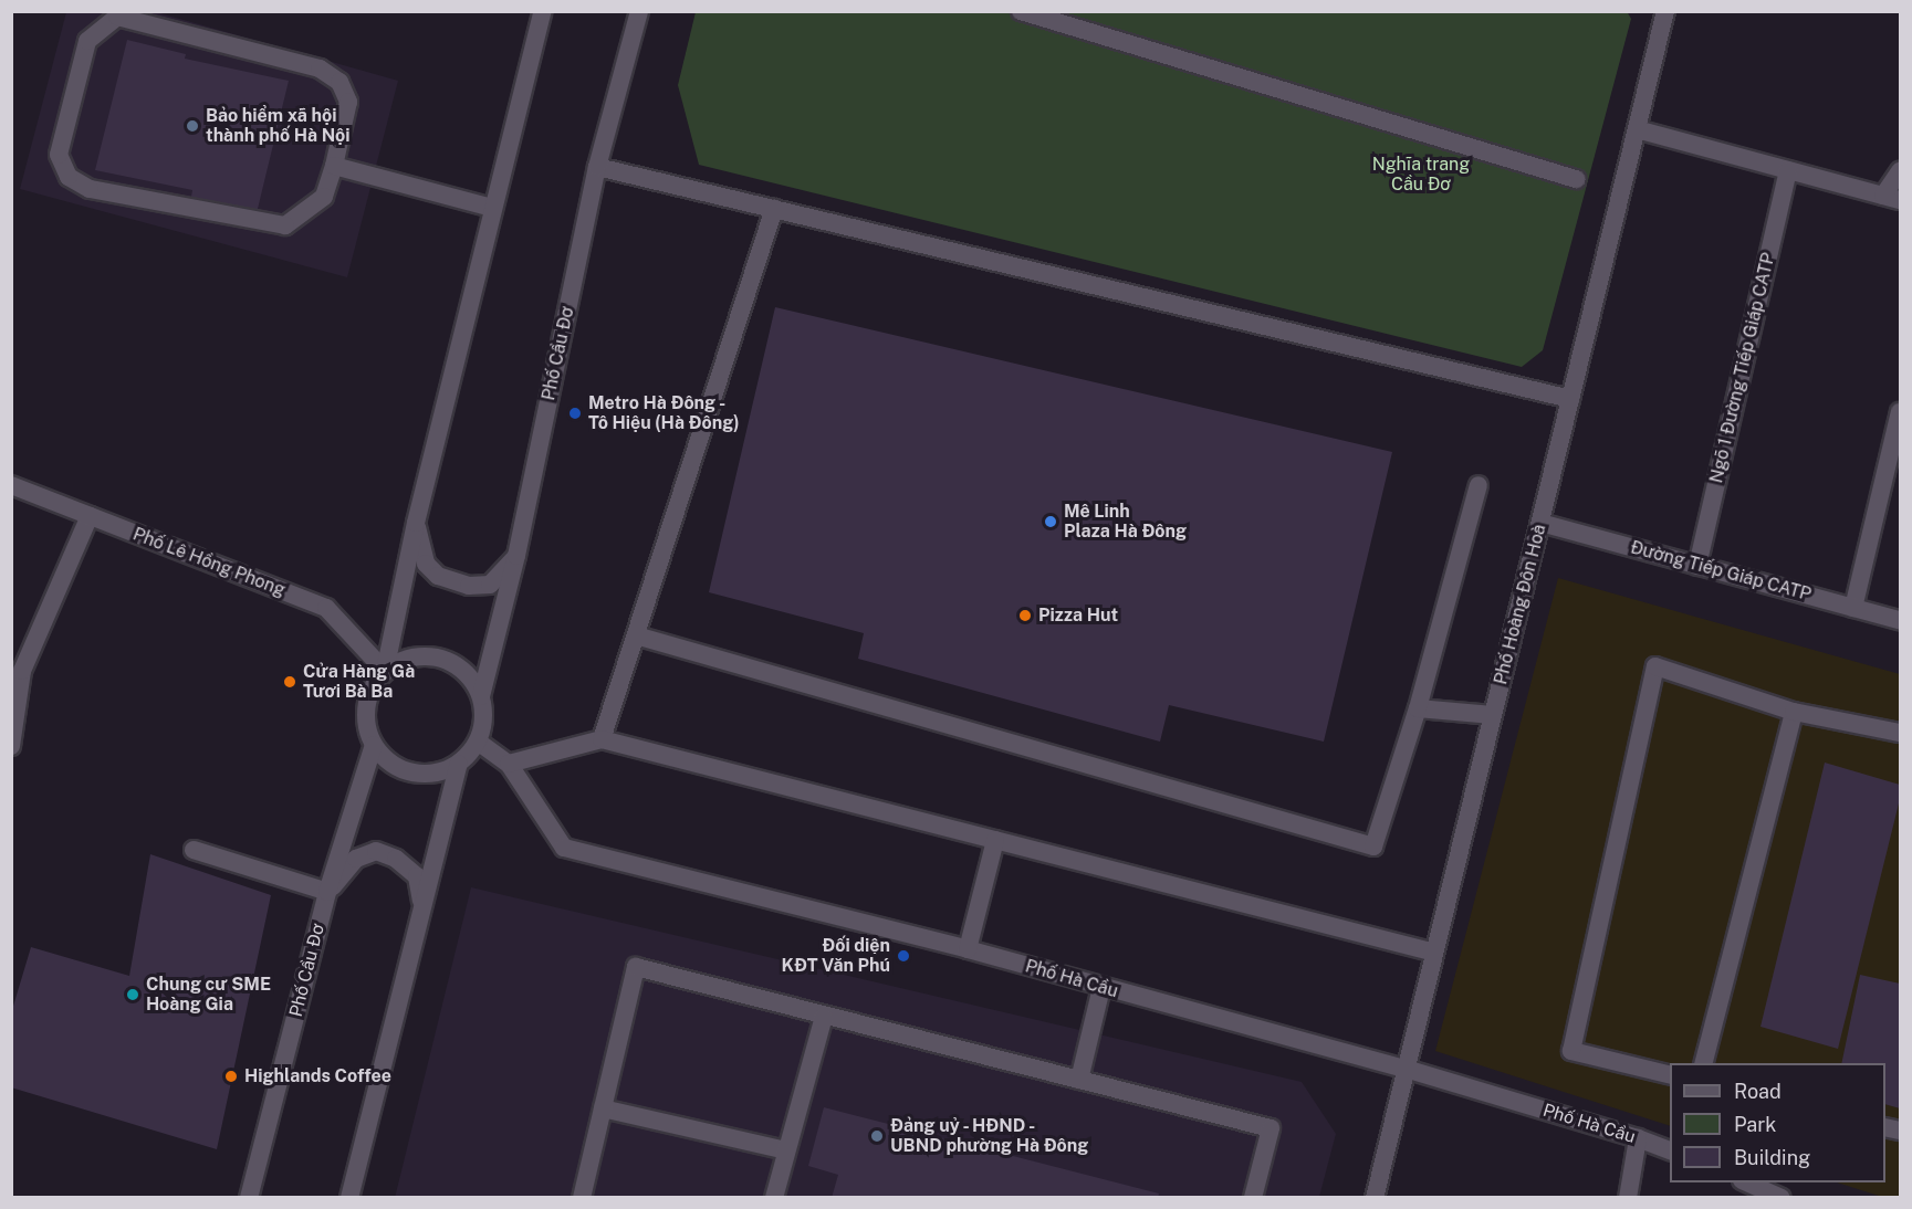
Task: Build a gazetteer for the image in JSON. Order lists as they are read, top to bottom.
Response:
{
  "streets": {
    "street": [
      "Phố Cầu Đơ",
      "Ngõ 1 Đường Tiếp Giáp CATP",
      "Phố Lê Hồng Phong",
      "Đường Tiếp Giáp CATP",
      "Phố Hoàng Đôn Hoà",
      "Phố Hà Cầu"
    ]
  },
  "crossings": [
    ["Phố Cầu Đơ", "Phố Lê Hồng Phong"],
    ["Phố Cầu Đơ", "Phố Hà Cầu"],
    ["Ngõ 1 Đường Tiếp Giáp CATP", "Đường Tiếp Giáp CATP"],
    ["Phố Lê Hồng Phong", "Phố Hà Cầu"],
    ["Đường Tiếp Giáp CATP", "Phố Hoàng Đôn Hoà"],
    ["Phố Hoàng Đôn Hoà", "Phố Hà Cầu"]
  ],
  "parks": ["Nghĩa trang Cầu Đơ"],
  "places": [
    "Bảo hiểm xã hội thành phố Hà Nội",
    "Metro Hà Đông - Tô Hiệu (Hà Đông)",
    "Mê Linh Plaza Hà Đông",
    "Pizza Hut",
    "Cửa Hàng Gà Tươi Bà Ba",
    "Đối diện KĐT Văn Phú",
    "Chung cư SME Hoàng Gia",
    "Highlands Coffee",
    "Đảng uỷ - HĐND - UBND phường Hà Đông"
  ],
  "legend": ["Road", "Park", "Building"]
}
